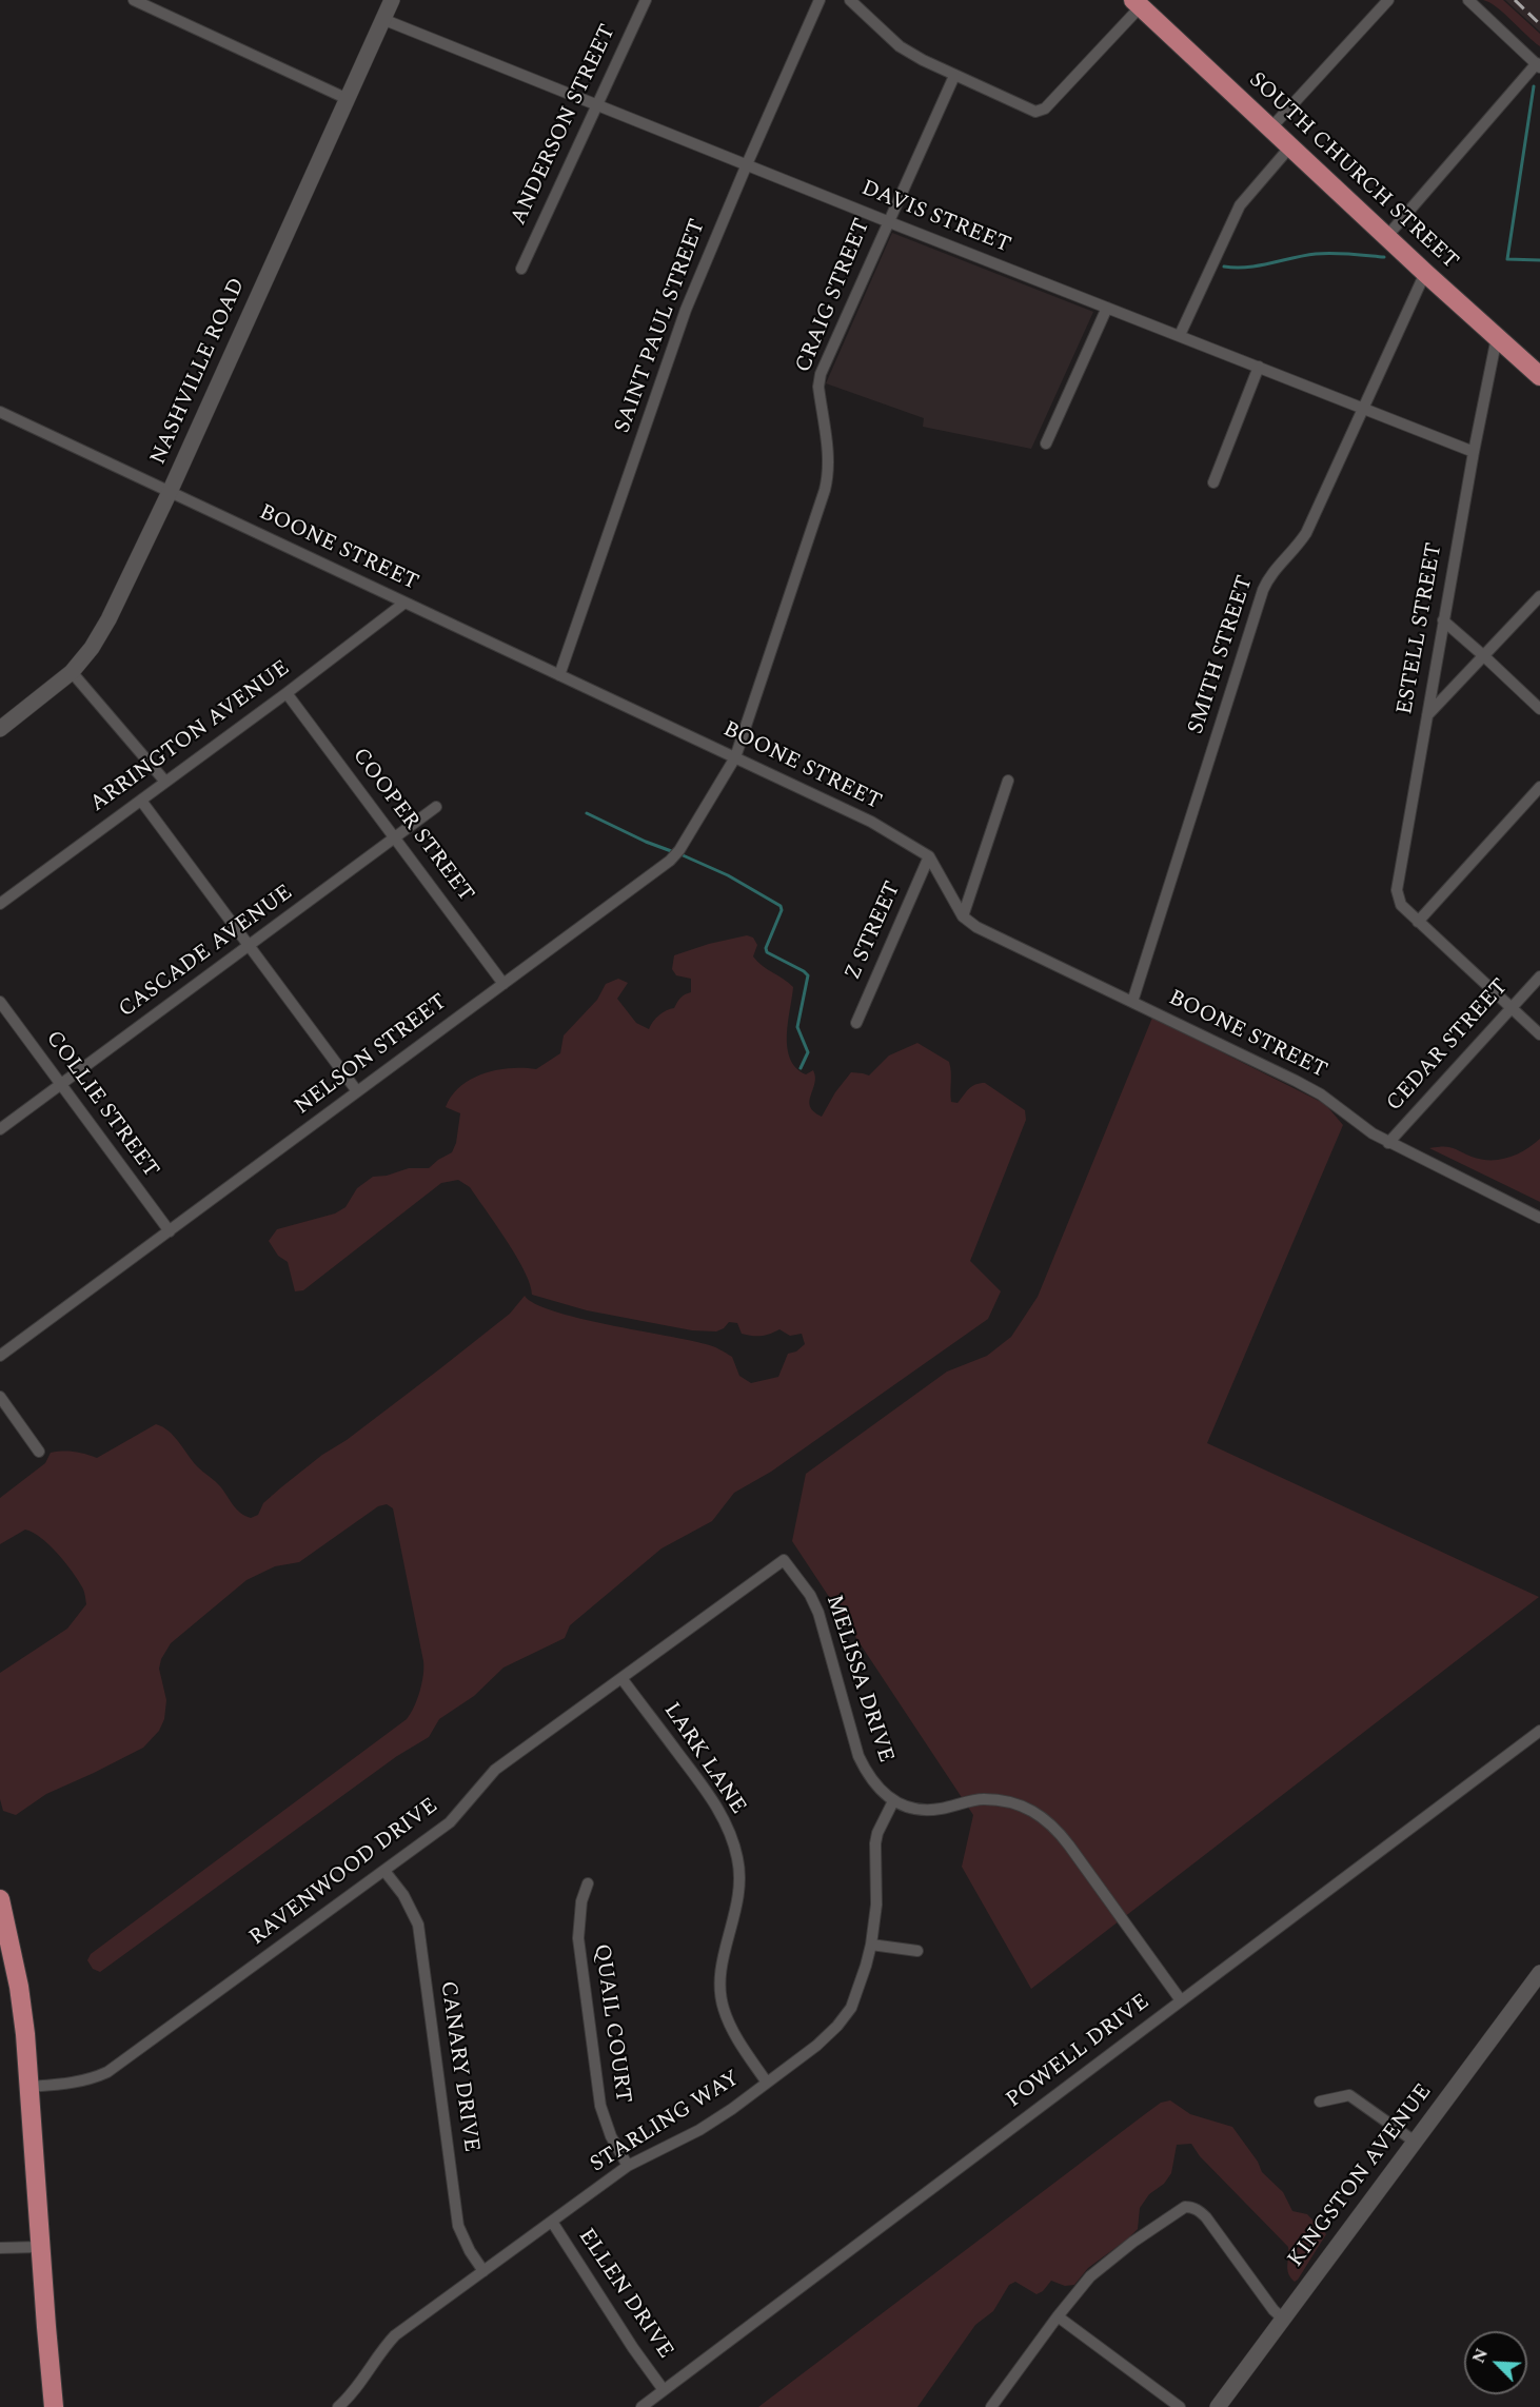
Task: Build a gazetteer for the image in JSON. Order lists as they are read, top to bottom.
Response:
{
  "streets": {
    "main road": ["SOUTH CHURCH STREET", "NASHVILLE ROAD", "KINGSTON AVENUE"],
    "street": [
      "ANDERSON STREET",
      "DAVIS STREET",
      "CRAIG STREET",
      "SAINT PAUL STREET",
      "BOONE STREET",
      "ESTELL STREET",
      "SMITH STREET",
      "ARRINGTON AVENUE",
      "COOPER STREET",
      "Z STREET",
      "CASCADE AVENUE",
      "CEDAR STREET",
      "NELSON STREET",
      "COLLIE STREET",
      "MELISSA DRIVE",
      "LARK LANE",
      "RAVENWOOD DRIVE",
      "QUAIL COURT",
      "POWELL DRIVE",
      "CANARY DRIVE",
      "STARLING WAY",
      "ELLEN DRIVE"
    ]
  },
  "crossings": [
    ["ANDERSON STREET", "DAVIS STREET"],
    ["SOUTH CHURCH STREET", "ESTELL STREET"],
    ["SOUTH CHURCH STREET", "SMITH STREET"],
    ["DAVIS STREET", "CRAIG STREET"],
    ["DAVIS STREET", "SAINT PAUL STREET"],
    ["DAVIS STREET", "NASHVILLE ROAD"],
    ["DAVIS STREET", "ESTELL STREET"],
    ["DAVIS STREET", "SMITH STREET"],
    ["CRAIG STREET", "BOONE STREET"],
    ["CRAIG STREET", "NELSON STREET"],
    ["SAINT PAUL STREET", "BOONE STREET"],
    ["NASHVILLE ROAD", "BOONE STREET"],
    ["BOONE STREET", "SMITH STREET"],
    ["BOONE STREET", "ARRINGTON AVENUE"],
    ["BOONE STREET", "Z STREET"],
    ["BOONE STREET", "CEDAR STREET"],
    ["BOONE STREET", "NELSON STREET"],
    ["ESTELL STREET", "CEDAR STREET"],
    ["ARRINGTON AVENUE", "COOPER STREET"],
    ["COOPER STREET", "CASCADE AVENUE"],
    ["COOPER STREET", "NELSON STREET"],
    ["CASCADE AVENUE", "COLLIE STREET"],
    ["NELSON STREET", "COLLIE STREET"],
    ["MELISSA DRIVE", "RAVENWOOD DRIVE"],
    ["MELISSA DRIVE", "POWELL DRIVE"],
    ["MELISSA DRIVE", "STARLING WAY"],
    ["LARK LANE", "RAVENWOOD DRIVE"],
    ["LARK LANE", "STARLING WAY"],
    ["RAVENWOOD DRIVE", "CANARY DRIVE"],
    ["QUAIL COURT", "STARLING WAY"],
    ["POWELL DRIVE", "ELLEN DRIVE"],
    ["CANARY DRIVE", "STARLING WAY"],
    ["STARLING WAY", "ELLEN DRIVE"]
  ],
  "north": "top left"
}
